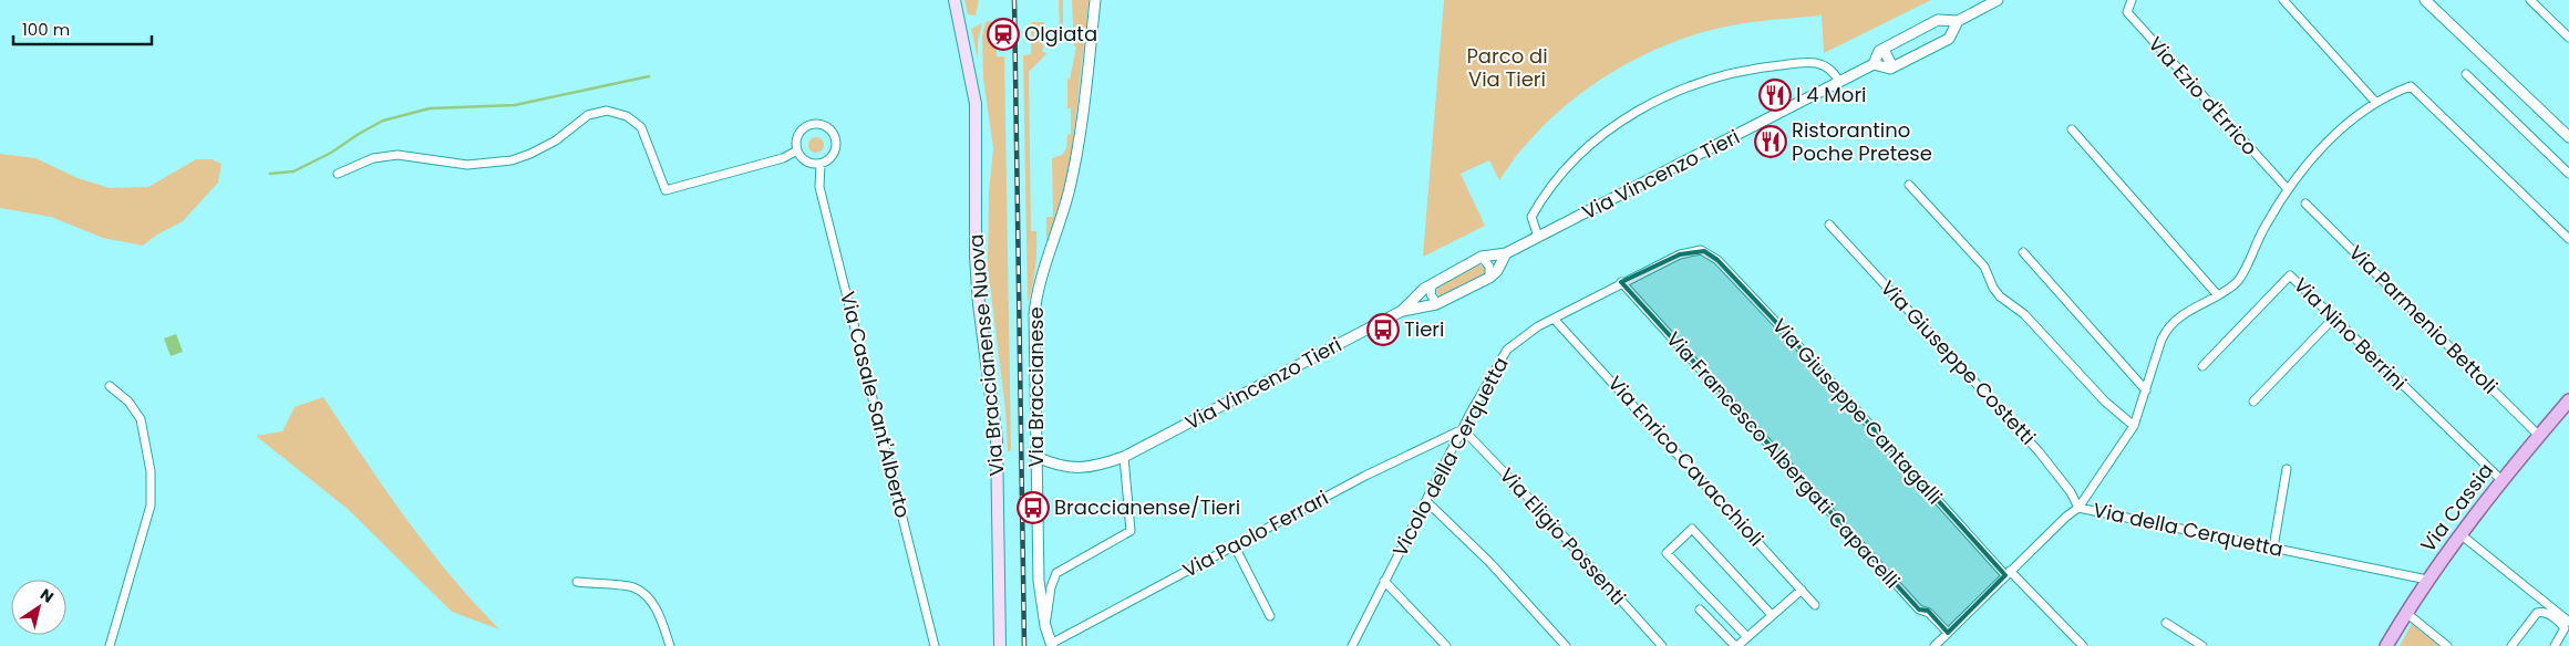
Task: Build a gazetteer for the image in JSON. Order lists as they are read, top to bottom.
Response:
{
  "streets": {
    "main road": ["Via Braccianense Nuova", "Via Cassia"],
    "street": [
      "Via Ezio d'Errico",
      "Via Vincenzo Tieri",
      "Via Parmenio Bettoli",
      "Via Nino Berrini",
      "Via Giuseppe Costetti",
      "Via Braccianese",
      "Via Casale Sant'Alberto",
      "Via Giuseppe Cantagalli",
      "Vicolo della Cerquetta",
      "Via Francesco Albergati Capacelli",
      "Via Enrico Cavacchioli",
      "Via della Cerquetta",
      "Via Paolo Ferrari",
      "Via Eligio Possenti"
    ]
  },
  "crossings": [
    ["Via Vincenzo Tieri", "Via Braccianese"],
    ["Via Parmenio Bettoli", "Via Cassia"],
    ["Via Nino Berrini", "Via Cassia"],
    ["Via Giuseppe Costetti", "Via della Cerquetta"],
    ["Via Braccianese", "Via Paolo Ferrari"],
    ["Via Giuseppe Cantagalli", "Vicolo della Cerquetta"],
    ["Via Giuseppe Cantagalli", "Via della Cerquetta"],
    ["Vicolo della Cerquetta", "Via Francesco Albergati Capacelli"],
    ["Vicolo della Cerquetta", "Via Enrico Cavacchioli"],
    ["Vicolo della Cerquetta", "Via Paolo Ferrari"],
    ["Vicolo della Cerquetta", "Via Eligio Possenti"],
    ["Via Francesco Albergati Capacelli", "Via della Cerquetta"],
    ["Via Cassia", "Via della Cerquetta"],
    ["Via Paolo Ferrari", "Via Eligio Possenti"]
  ],
  "parks": ["Parco di Via Tieri"],
  "places": {
    "station": ["Olgiata"],
    "restaurant": ["I 4 Mori", "Ristorantino Poche Pretese"],
    "bus stop": ["Tieri", "Braccianense/Tieri"]
  },
  "scale_bar": "100 m",
  "north": "top right"
}
